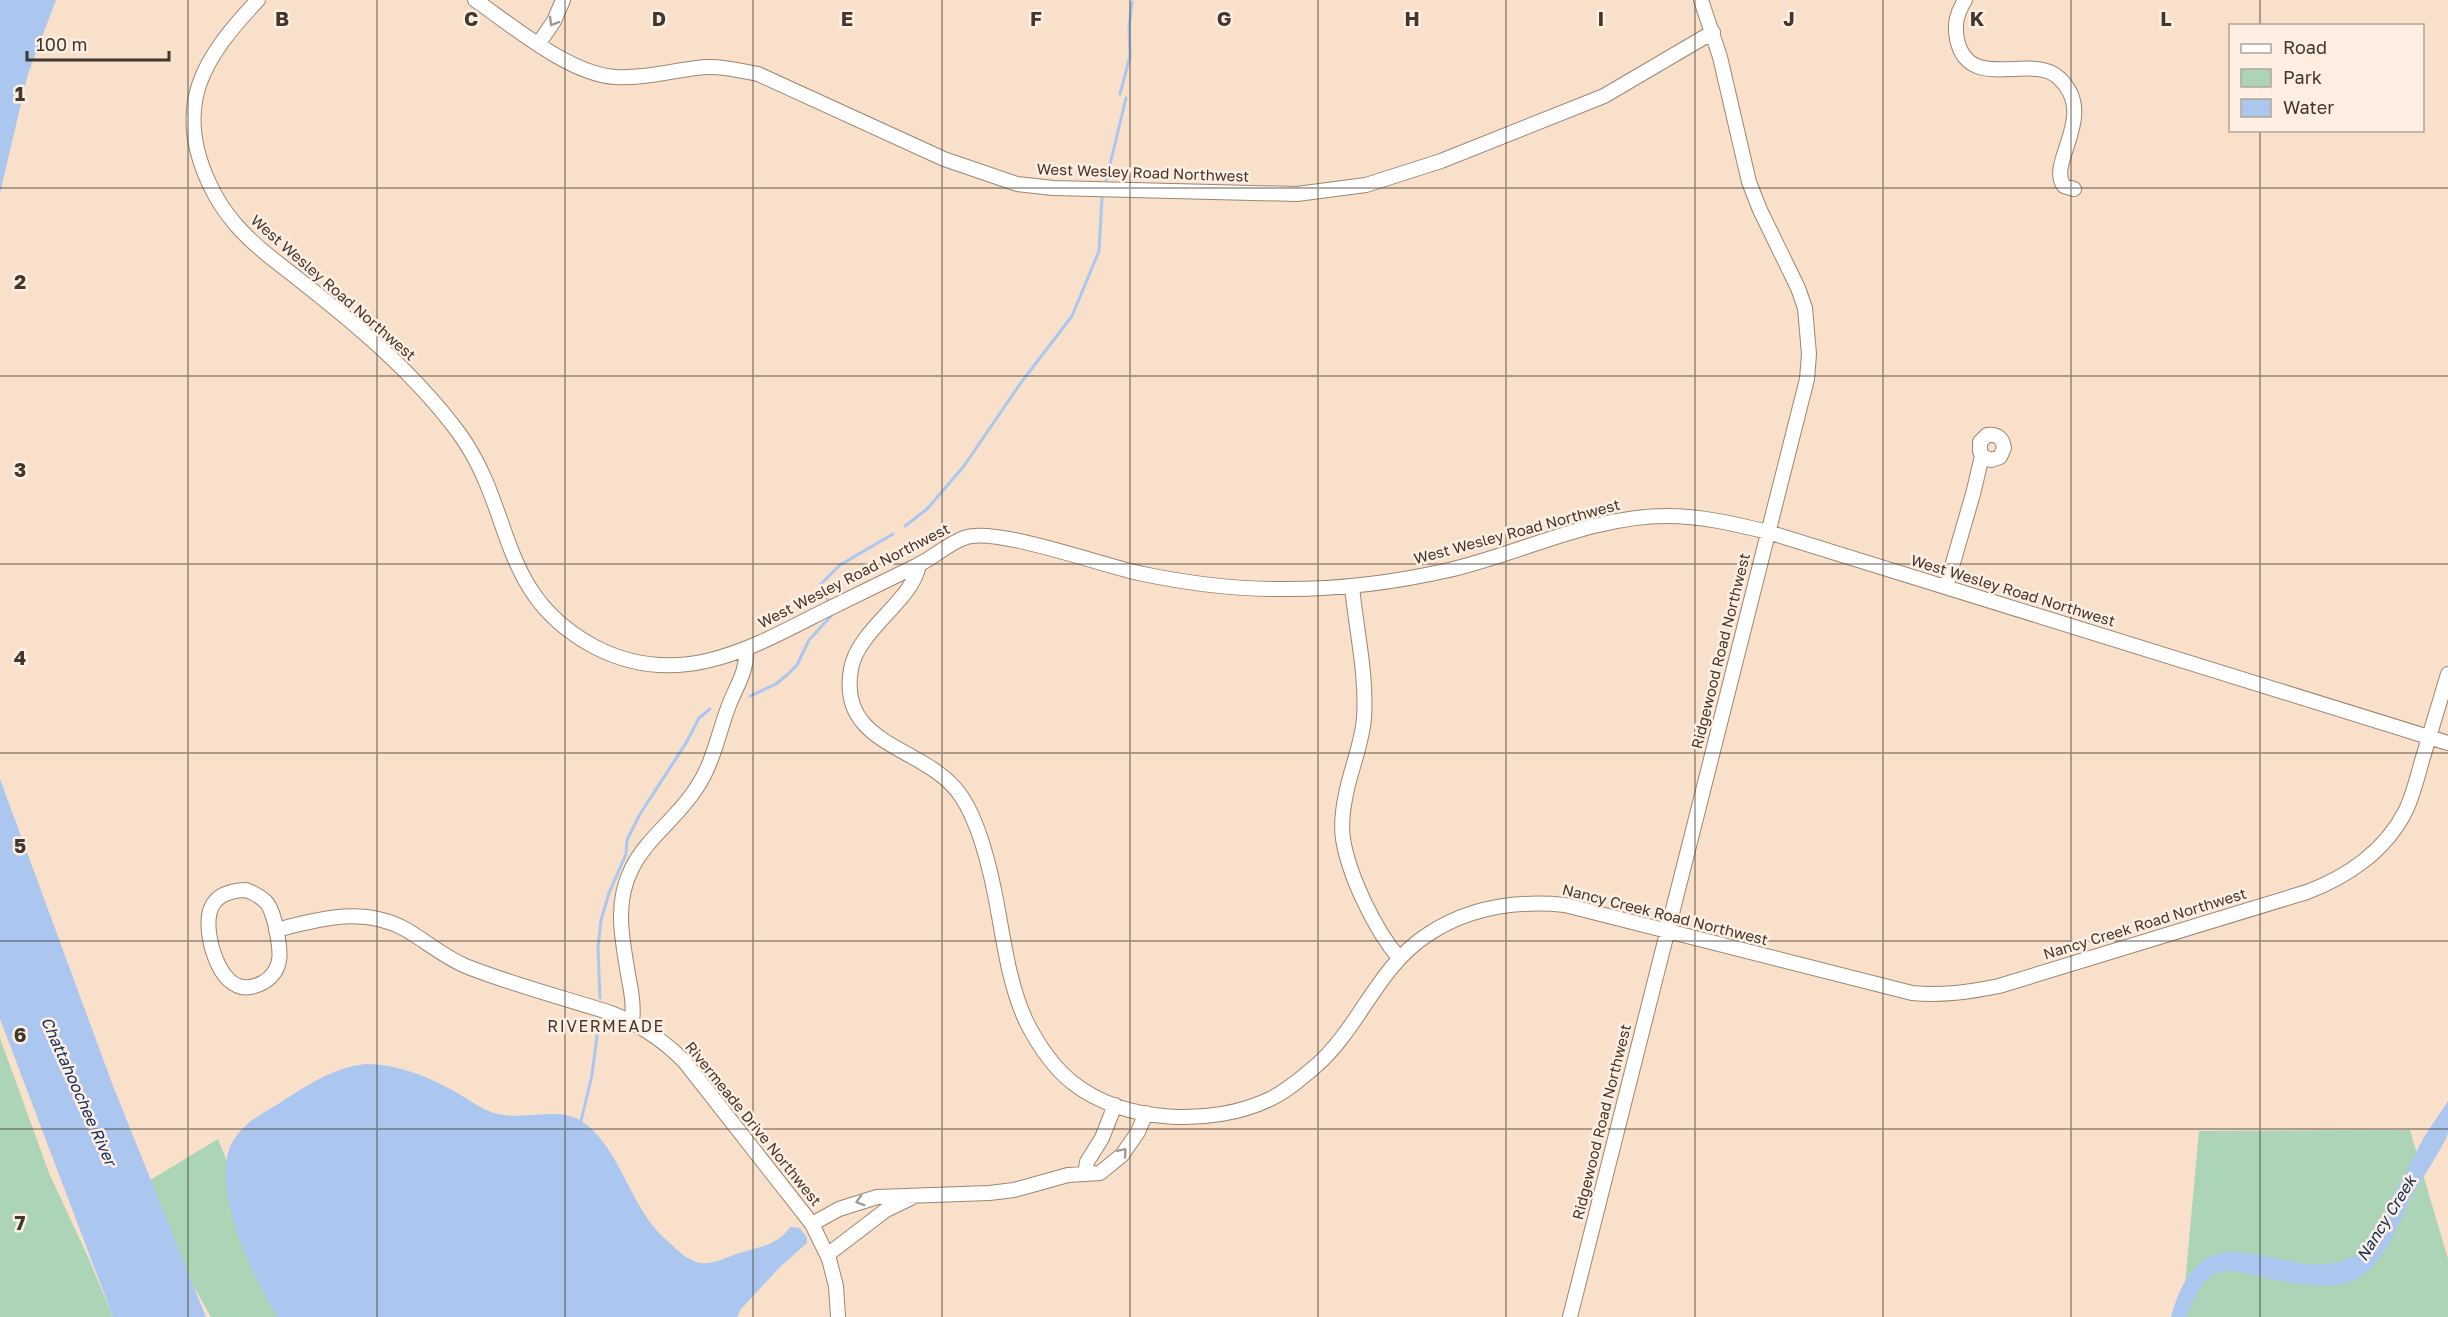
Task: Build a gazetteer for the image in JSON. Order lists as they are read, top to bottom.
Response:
{
  "streets": {
    "street": [
      "West Wesley Road Northwest",
      "Ridgewood Road Northwest",
      "Nancy Creek Road Northwest",
      "Rivermeade Drive Northwest"
    ]
  },
  "crossings": [
    ["West Wesley Road Northwest", "Ridgewood Road Northwest"],
    ["West Wesley Road Northwest", "Nancy Creek Road Northwest"],
    ["Ridgewood Road Northwest", "Nancy Creek Road Northwest"]
  ],
  "districts": ["RIVERMEADE"],
  "water": ["Chattahoochee River", "Nancy Creek"],
  "legend": ["Road", "Park", "Water"],
  "scale_bar": "100 m",
  "grid": {
    "columns": [
      "B",
      "C",
      "D",
      "E",
      "F",
      "G",
      "H",
      "I",
      "J",
      "K",
      "L"
    ],
    "rows": [
      "1",
      "2",
      "3",
      "4",
      "5",
      "6",
      "7"
    ]
  }
}
